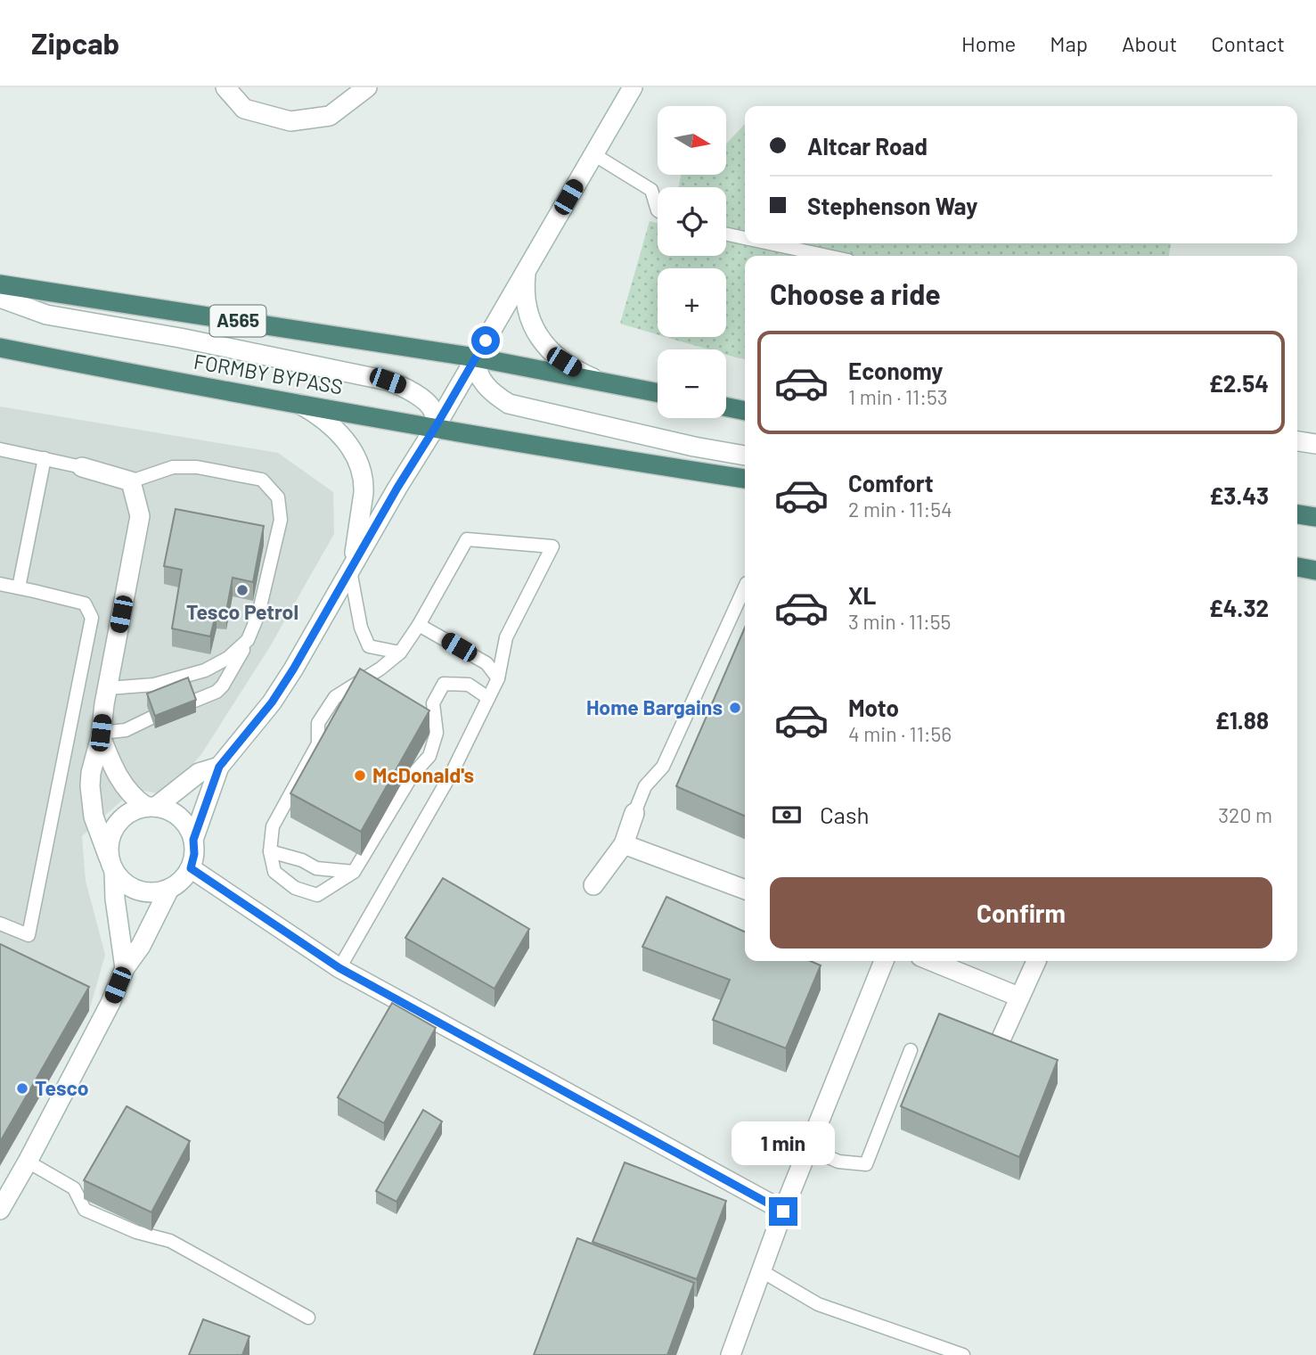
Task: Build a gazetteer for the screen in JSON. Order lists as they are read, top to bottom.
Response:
{
  "streets": {
    "highway": ["A565", "FORMBY BYPASS"]
  },
  "places": [
    "Tesco Petrol",
    "Home Bargains",
    "McDonald's",
    "Tesco"
  ],
  "north": "right",
  "page": {
    "header": "Zipcab",
    "nav": [
      "Home",
      "Map",
      "About",
      "Contact"
    ],
    "map_buttons": ["+", "−"],
    "banner": ["Altcar Road", "Stephenson Way"],
    "heading": "Choose a ride",
    "list": [
      {
        "name": "Economy",
        "note": "1 min · 11:53",
        "value": "£2.54"
      },
      {
        "name": "Comfort",
        "note": "2 min · 11:54",
        "value": "£3.43"
      },
      {
        "name": "XL",
        "note": "3 min · 11:55",
        "value": "£4.32"
      },
      {
        "name": "Moto",
        "note": "4 min · 11:56",
        "value": "£1.88"
      }
    ],
    "pay": ["Cash", "320 m"],
    "buttons": "Confirm",
    "bubble": "1 min"
  }
}
